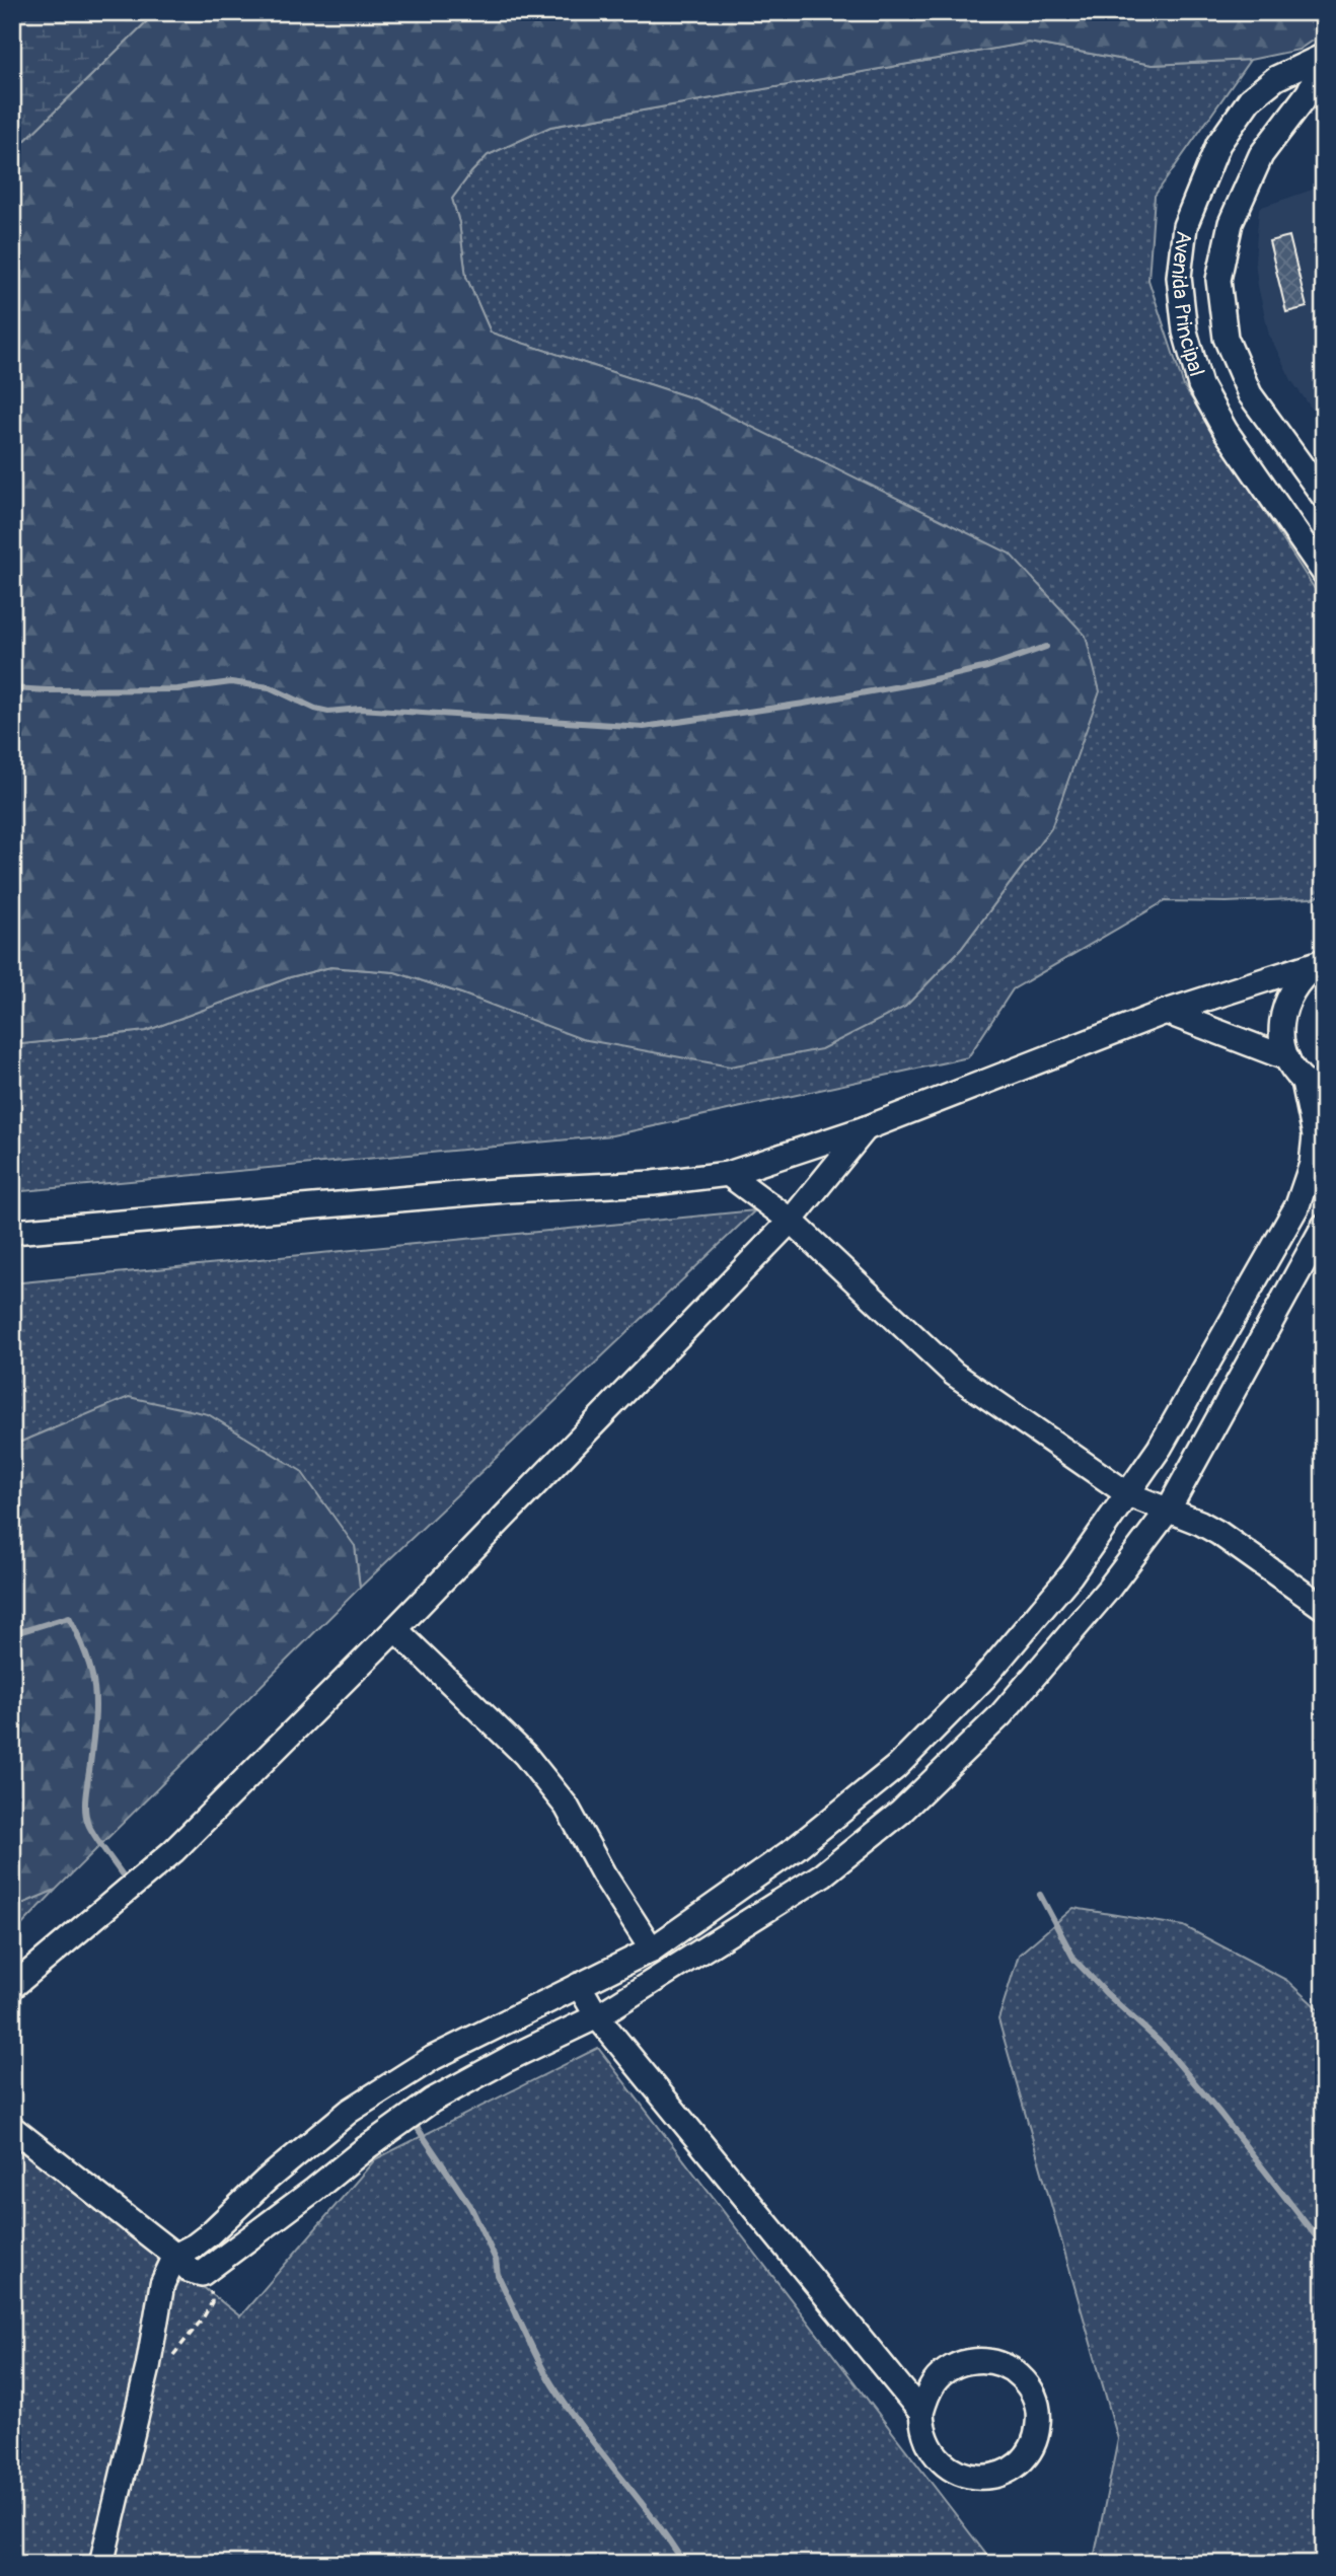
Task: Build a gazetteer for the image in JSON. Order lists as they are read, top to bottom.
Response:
{
  "streets": {
    "street": ["Avenida Principal"]
  }
}
